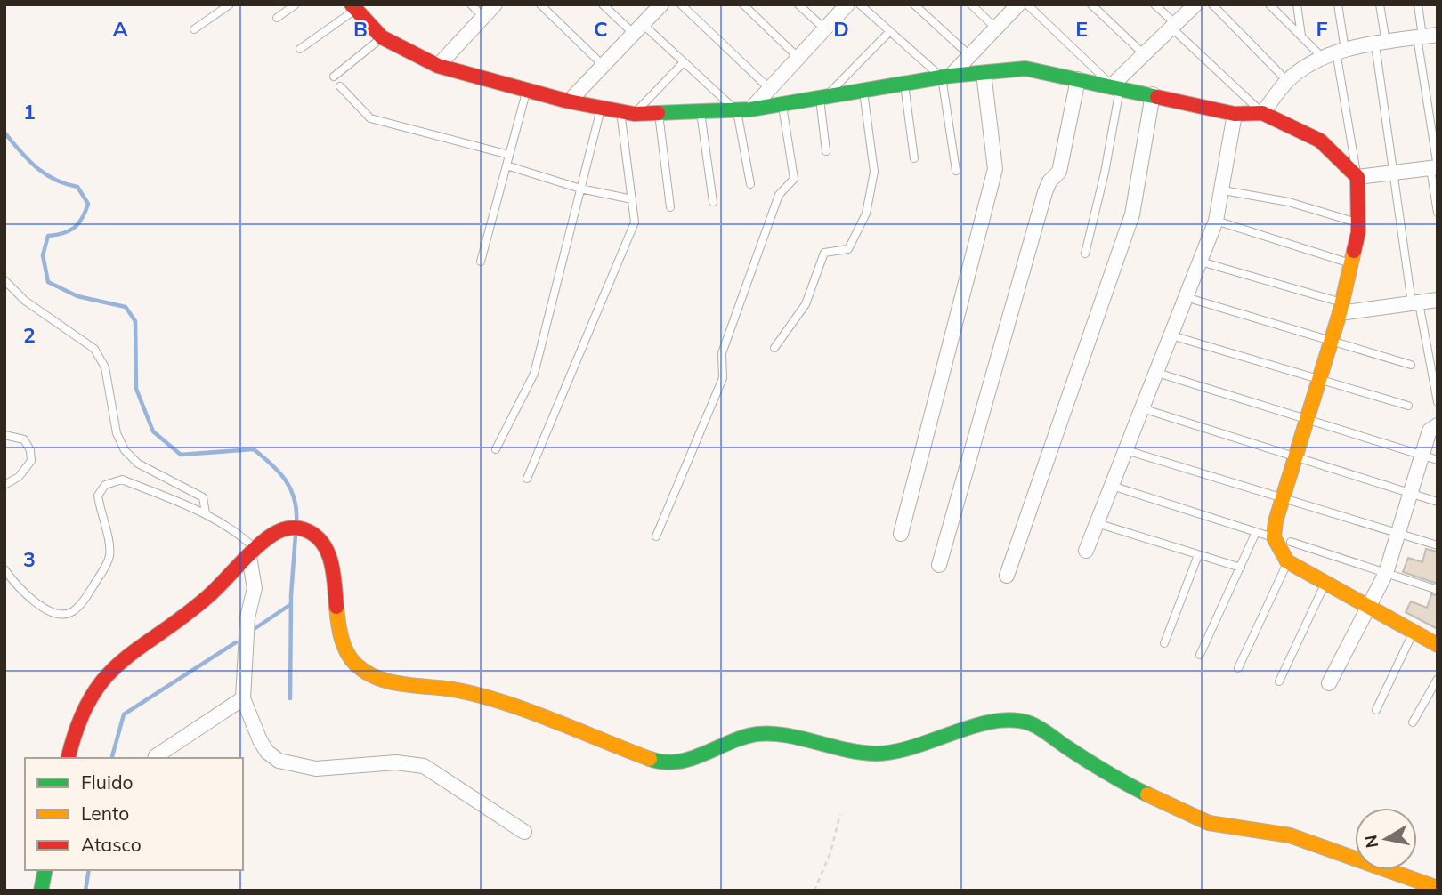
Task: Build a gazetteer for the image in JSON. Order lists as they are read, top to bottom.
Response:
{
  "legend": ["Fluido", "Lento", "Atasco"],
  "north": "left",
  "grid": {
    "columns": [
      "A",
      "B",
      "C",
      "D",
      "E",
      "F"
    ],
    "rows": ["1", "2", "3"]
  }
}
